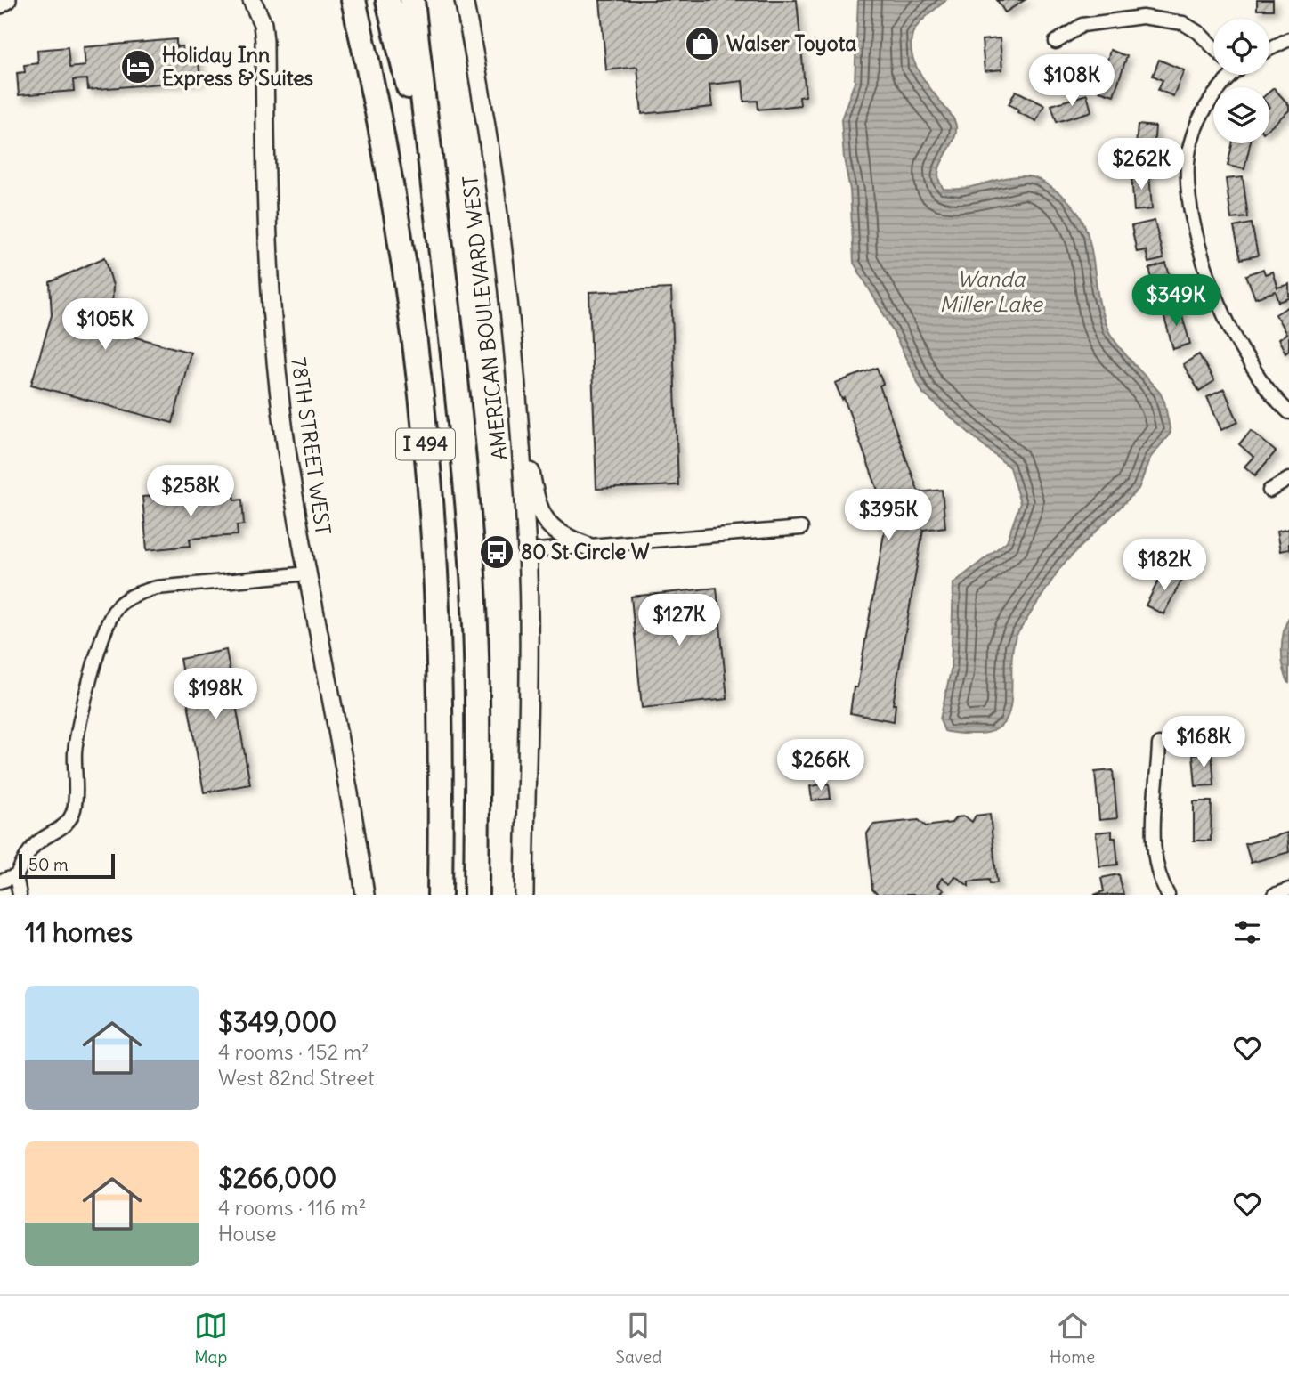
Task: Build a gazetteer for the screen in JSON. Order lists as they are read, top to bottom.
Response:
{
  "streets": {
    "highway": ["I 494"],
    "street": ["AMERICAN BOULEVARD WEST", "78TH STREET WEST"]
  },
  "water": ["Wanda Miller Lake"],
  "places": {
    "shop": ["Walser Toyota"],
    "hotel": ["Holiday Inn Express & Suites"],
    "bus stop": ["80 St Circle W"]
  },
  "scale_bar": "50 m",
  "page": {
    "price": [
      "$108K",
      "$262K",
      "$349K",
      "$105K",
      "$258K",
      "$395K",
      "$182K",
      "$127K",
      "$198K",
      "$168K",
      "$266K"
    ],
    "scale": "50 m",
    "heading": "11 homes",
    "list": [
      {
        "name": "$349,000",
        "note": "4 rooms · 152 m² · West 82nd Street"
      },
      {
        "name": "$266,000",
        "note": "4 rooms · 116 m² · House"
      }
    ],
    "tabs": ["Map", "Saved", "Home"]
  }
}
